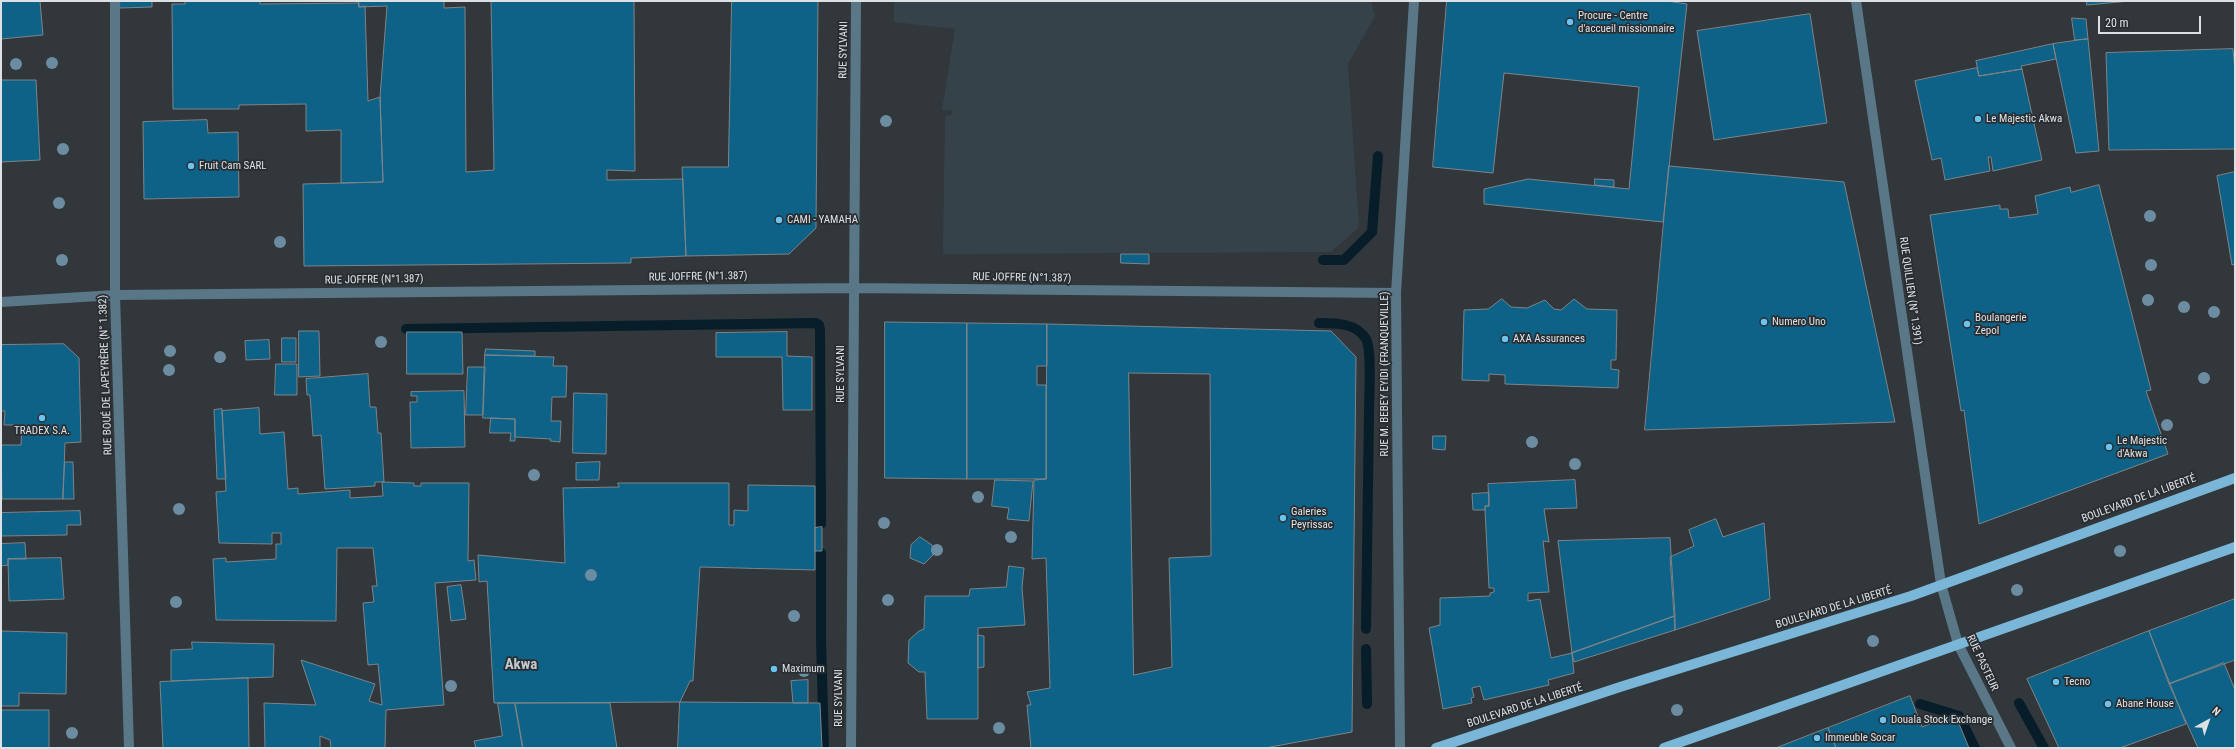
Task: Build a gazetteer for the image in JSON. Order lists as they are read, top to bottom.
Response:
{
  "streets": {
    "main road": ["BOULEVARD DE LA LIBERTÉ"],
    "street": [
      "RUE SYLVANI",
      "RUE JOFFRE (N°1.387)",
      "RUE QUILLIEN (N° 1.391)",
      "RUE M. BEBEY EYIDI (FRANQUEVILLE)",
      "RUE BOUÉ DE LAPEYRÈRE (N° 1.382)",
      "RUE PASTEUR"
    ]
  },
  "crossings": [
    ["RUE SYLVANI", "RUE JOFFRE (N°1.387)"],
    ["RUE JOFFRE (N°1.387)", "RUE M. BEBEY EYIDI (FRANQUEVILLE)"],
    ["RUE JOFFRE (N°1.387)", "RUE BOUÉ DE LAPEYRÈRE (N° 1.382)"],
    ["RUE QUILLIEN (N° 1.391)", "BOULEVARD DE LA LIBERTÉ"],
    ["RUE QUILLIEN (N° 1.391)", "RUE PASTEUR"],
    ["BOULEVARD DE LA LIBERTÉ", "RUE PASTEUR"]
  ],
  "districts": ["Akwa"],
  "places": [
    "Procure - Centre d'accueil missionnaire",
    "Le Majestic Akwa",
    "Fruit Cam SARL",
    "CAMI - YAMAHA",
    "Numero Uno",
    "Boulangerie Zepol",
    "AXA Assurances",
    "TRADEX S.A.",
    "Le Majestic d'Akwa",
    "Galeries Peyrissac",
    "Maximum",
    "Tecno",
    "Abane House",
    "Douala Stock Exchange",
    "Immeuble Socar"
  ],
  "scale_bar": "20 m",
  "north": "top right"
}
